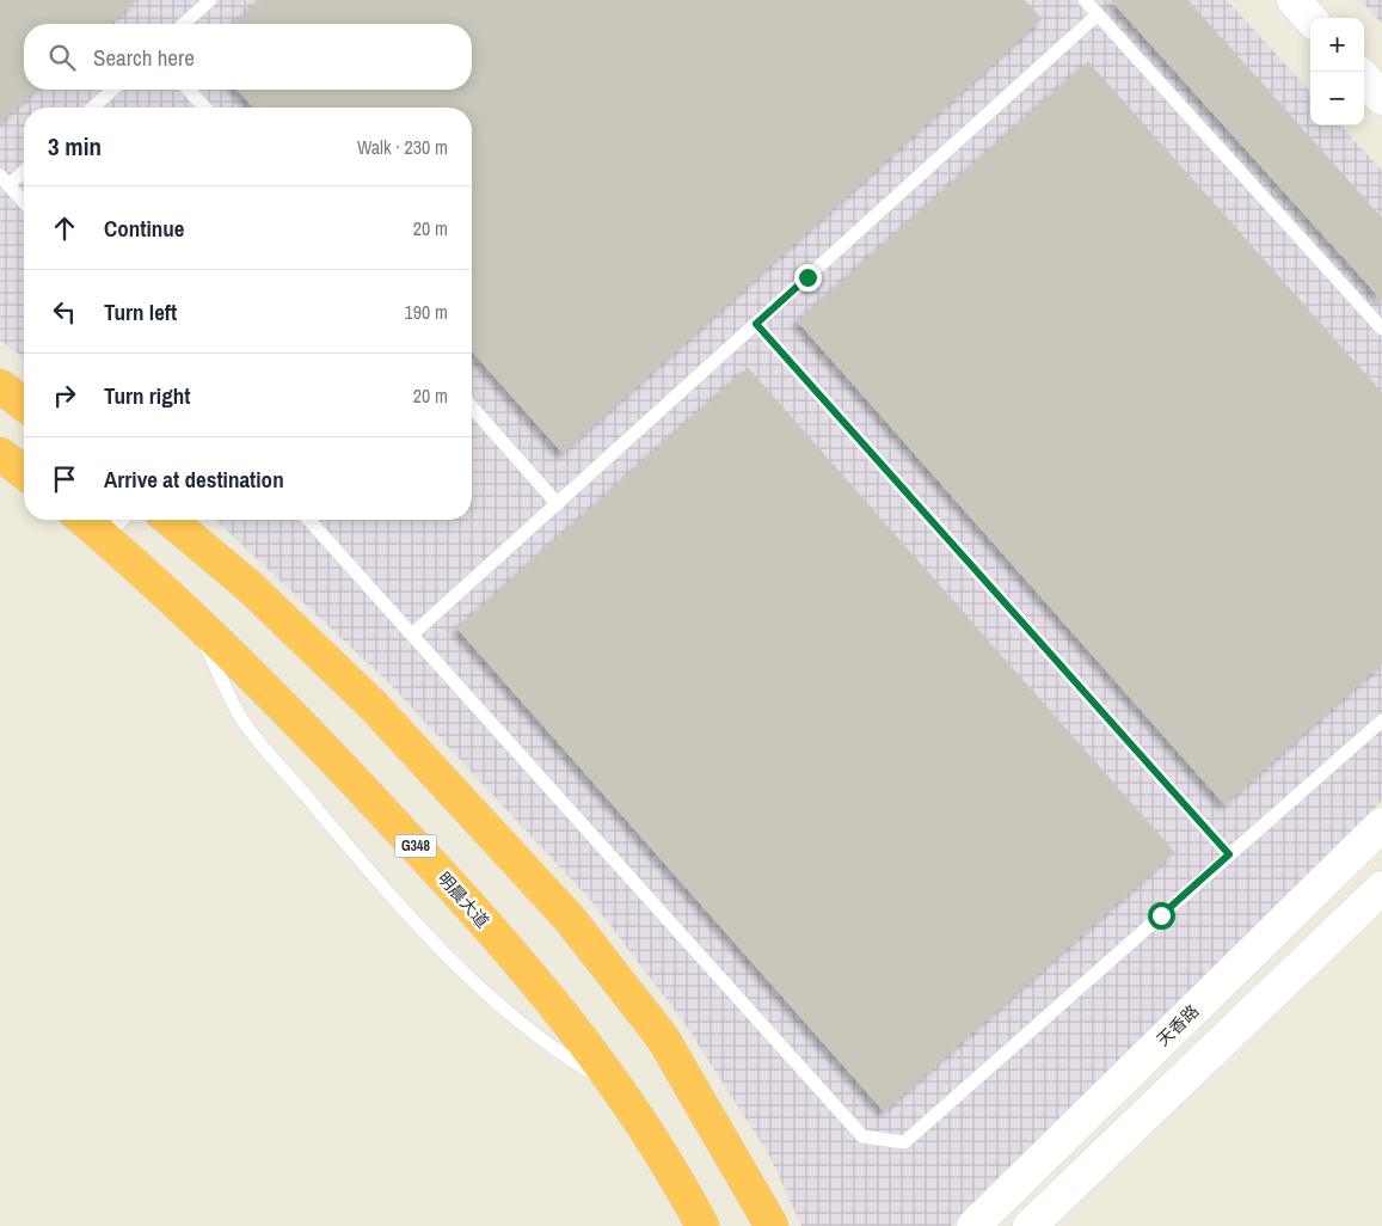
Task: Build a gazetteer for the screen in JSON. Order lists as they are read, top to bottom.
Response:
{
  "streets": {
    "highway": ["G348", "明晨大道"],
    "main road": ["天香路"]
  },
  "page": {
    "map_buttons": ["+", "−"],
    "search": "Search here",
    "heading": ["3 min", "Walk · 230 m"],
    "list": [
      ["Continue", "20 m"],
      ["Turn left", "190 m"],
      ["Turn right", "20 m"],
      "Arrive at destination"
    ]
  }
}
